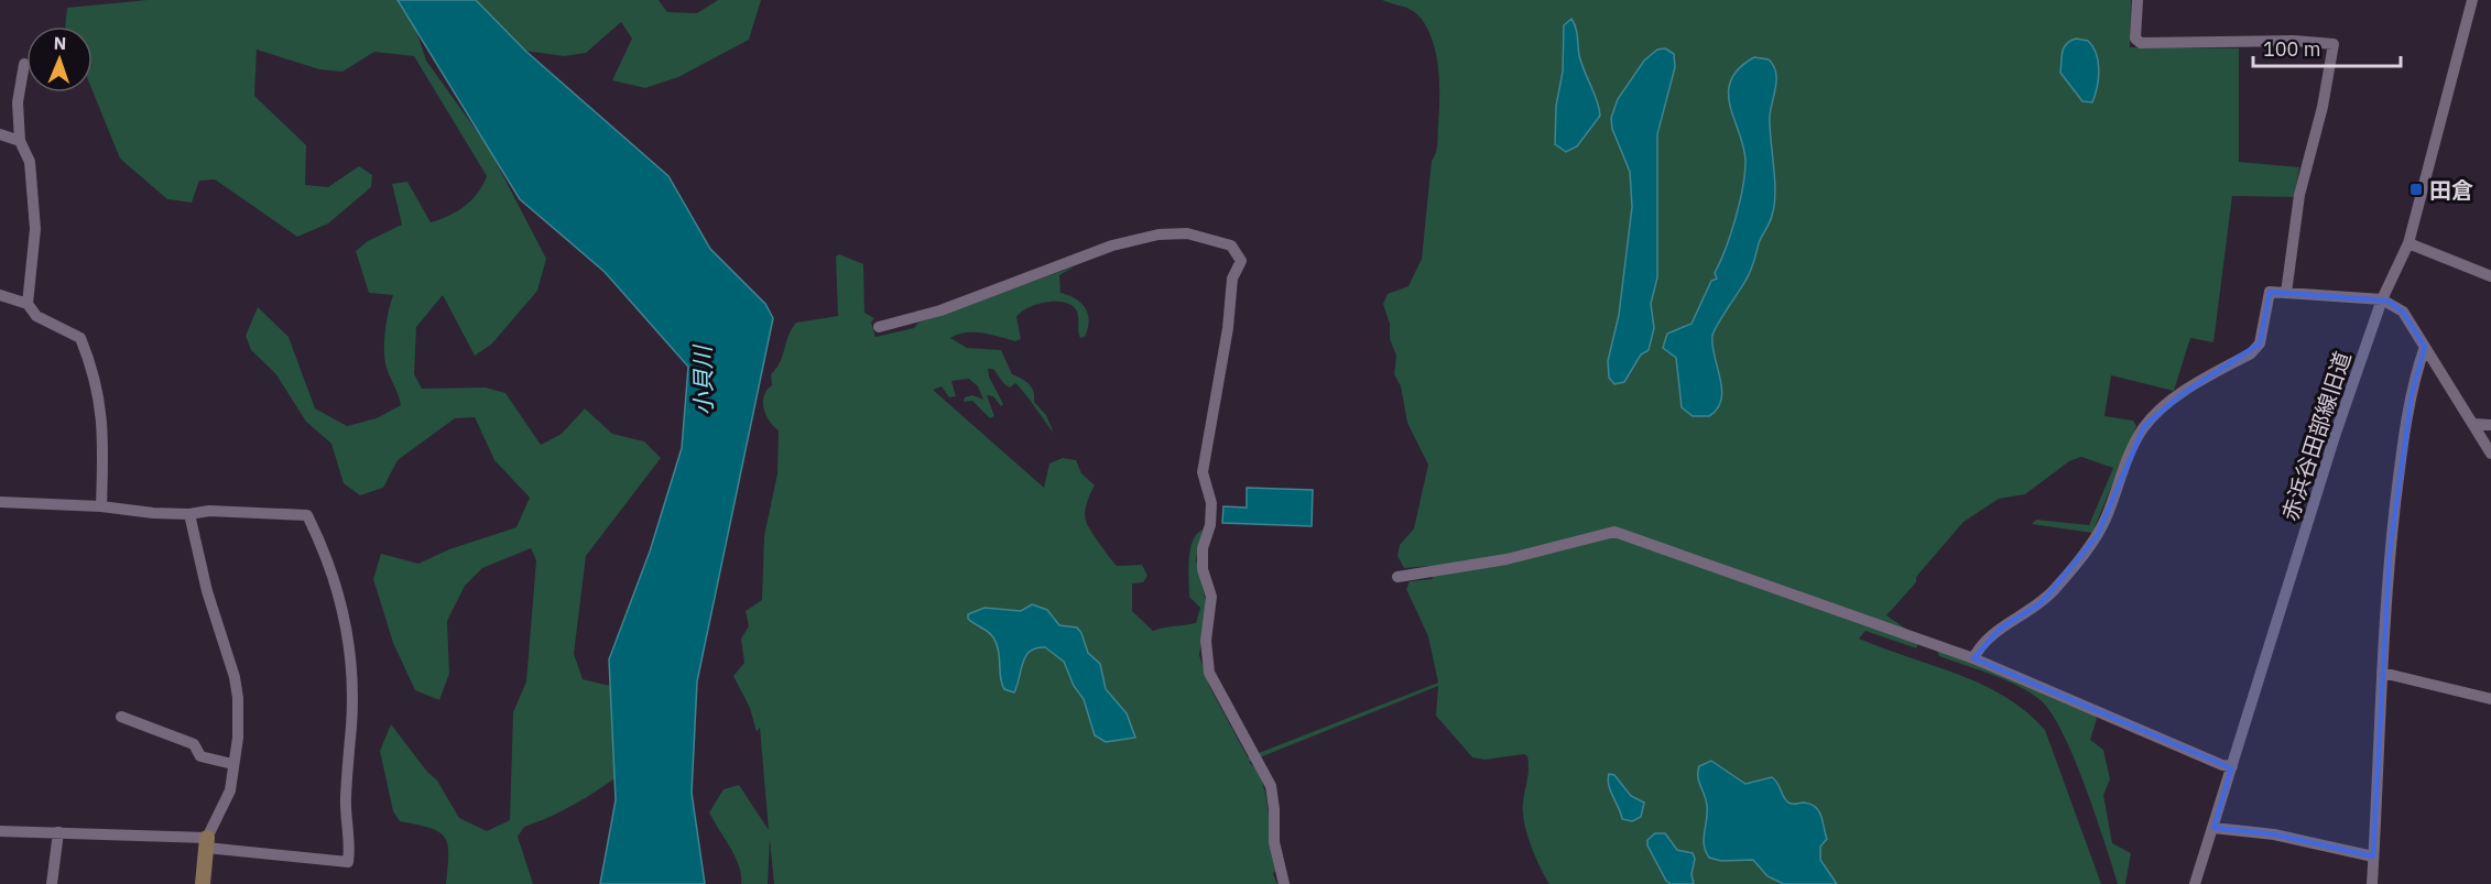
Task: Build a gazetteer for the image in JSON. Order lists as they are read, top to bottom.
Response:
{
  "streets": {
    "street": ["赤浜谷田部線旧道"]
  },
  "water": ["小貝川"],
  "places": {
    "transit": ["田倉"]
  },
  "scale_bar": "100 m",
  "north": "top"
}
